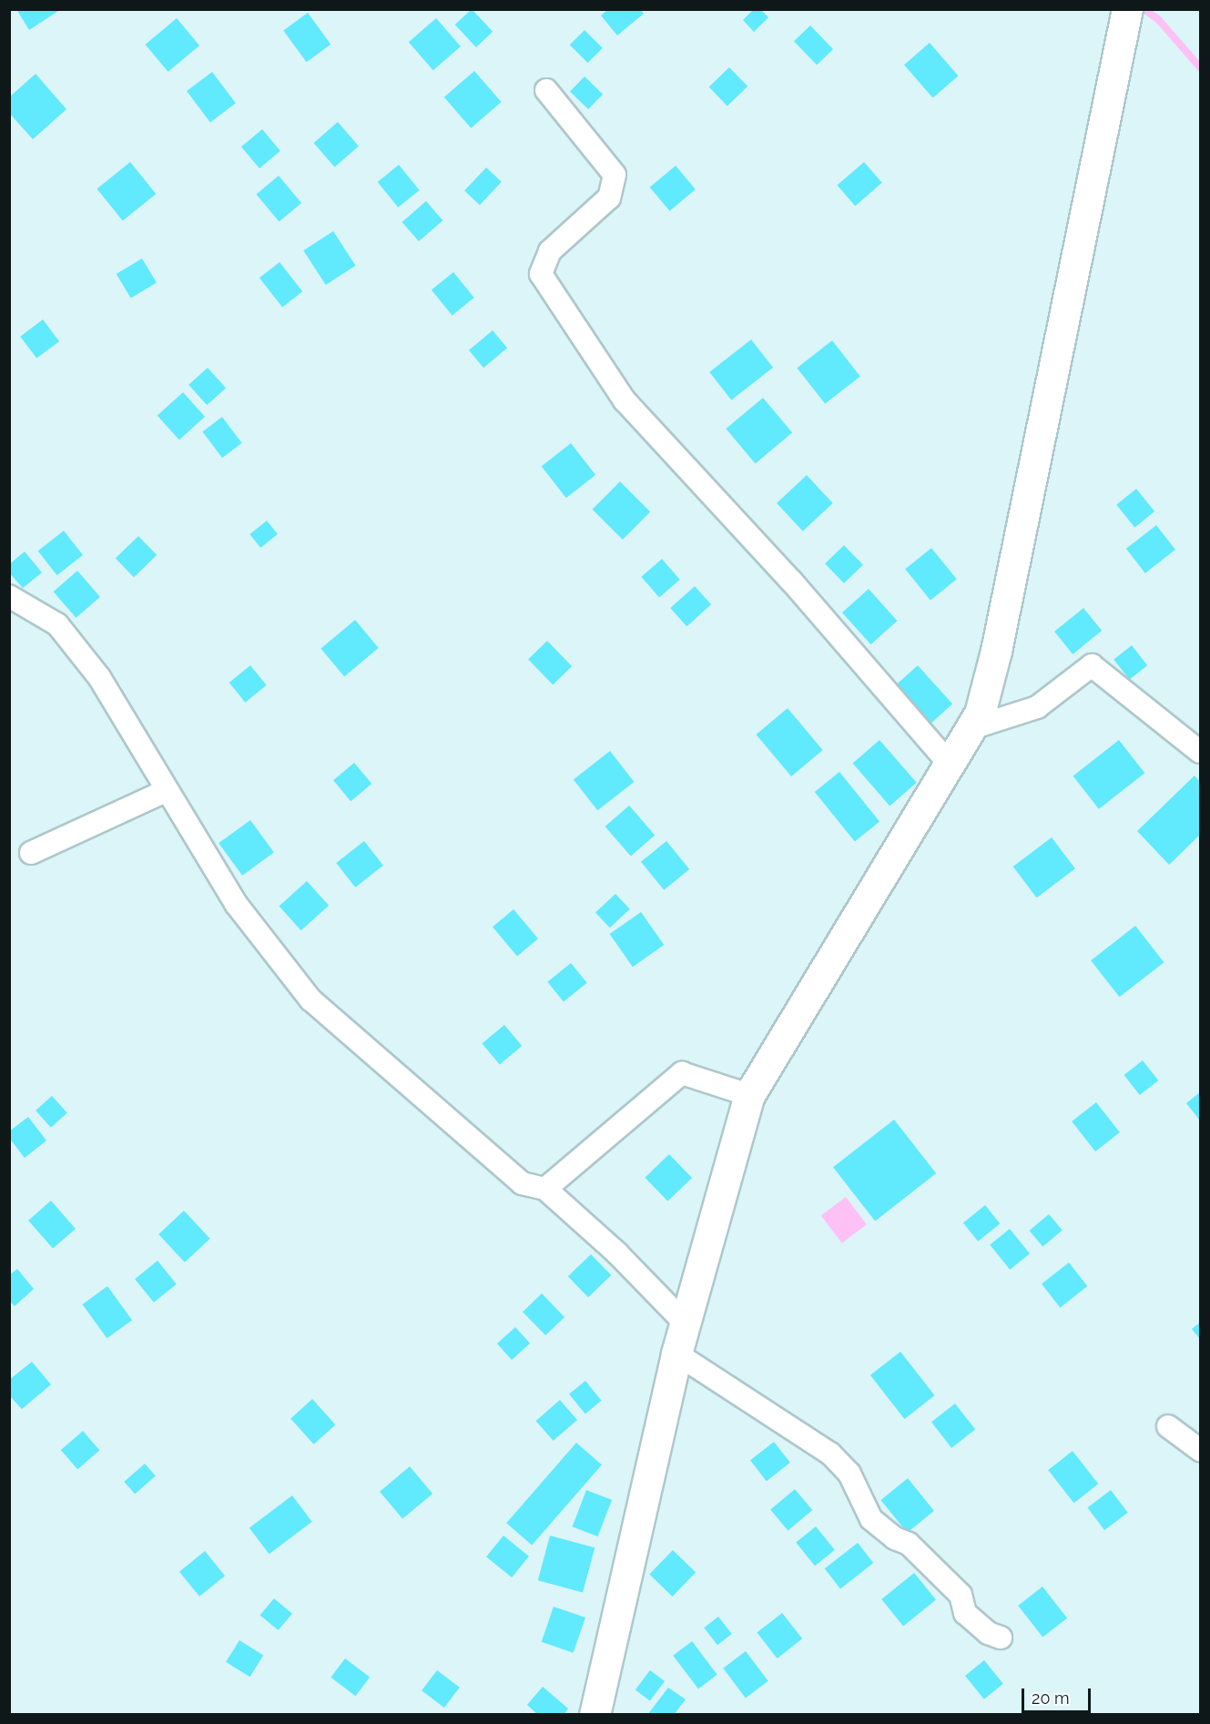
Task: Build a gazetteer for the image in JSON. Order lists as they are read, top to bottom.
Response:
{
  "scale_bar": "20 m"
}
